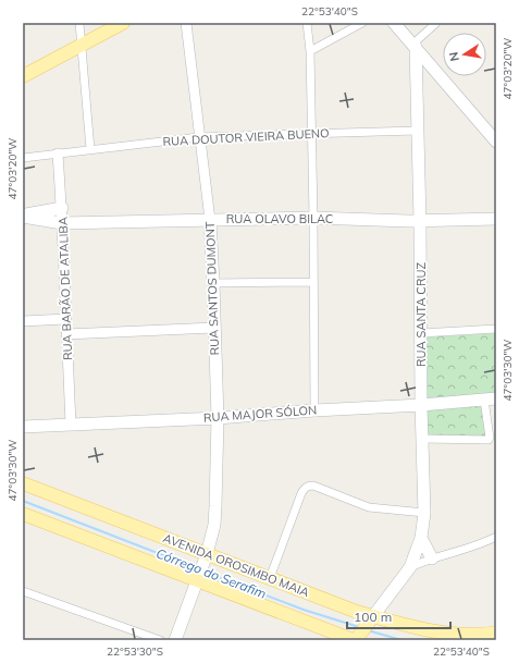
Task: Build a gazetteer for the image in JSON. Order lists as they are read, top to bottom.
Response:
{
  "streets": {
    "main road": [
      "RUA OLAVO BILAC",
      "RUA SANTOS DUMONT",
      "RUA SANTA CRUZ",
      "RUA MAJOR SÓLON",
      "AVENIDA OROSIMBO MAIA"
    ],
    "street": ["RUA DOUTOR VIEIRA BUENO", "RUA BARÃO DE ATALIBA"]
  },
  "crossings": [
    ["RUA DOUTOR VIEIRA BUENO", "RUA BARÃO DE ATALIBA"],
    ["RUA DOUTOR VIEIRA BUENO", "RUA SANTOS DUMONT"],
    ["RUA DOUTOR VIEIRA BUENO", "RUA SANTA CRUZ"],
    ["RUA OLAVO BILAC", "RUA BARÃO DE ATALIBA"],
    ["RUA OLAVO BILAC", "RUA SANTOS DUMONT"],
    ["RUA OLAVO BILAC", "RUA SANTA CRUZ"],
    ["RUA BARÃO DE ATALIBA", "RUA MAJOR SÓLON"],
    ["RUA SANTOS DUMONT", "RUA MAJOR SÓLON"],
    ["RUA SANTOS DUMONT", "AVENIDA OROSIMBO MAIA"],
    ["RUA SANTA CRUZ", "RUA MAJOR SÓLON"],
    ["RUA SANTA CRUZ", "AVENIDA OROSIMBO MAIA"]
  ],
  "water": ["Córrego do Serafim"],
  "scale_bar": "100 m",
  "north": "left",
  "coordinates": [
    "22°53'40\"S",
    "47°03'20\"W",
    "47°03'30\"W",
    "22°53'30\"S"
  ]
}
